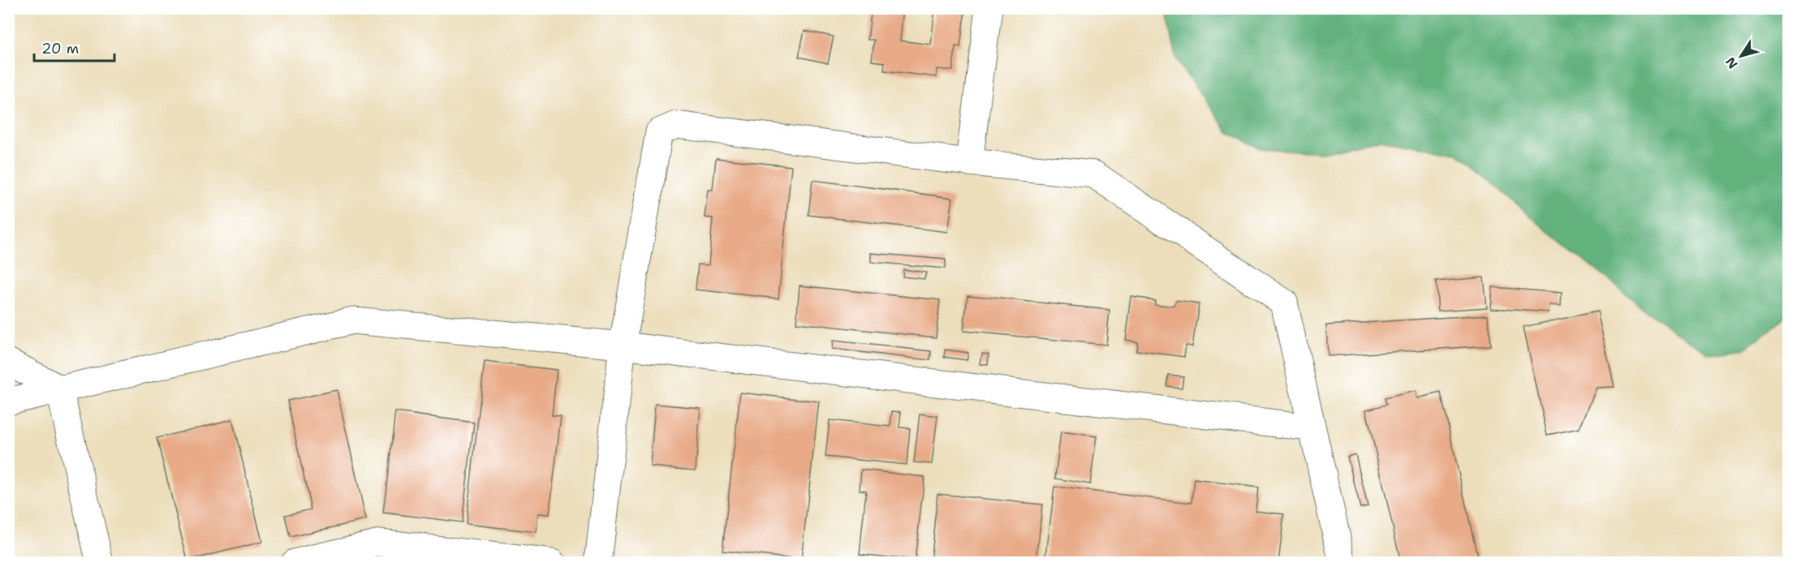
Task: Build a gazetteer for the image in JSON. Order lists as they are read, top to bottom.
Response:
{
  "scale_bar": "20 m",
  "north": "bottom left"
}
